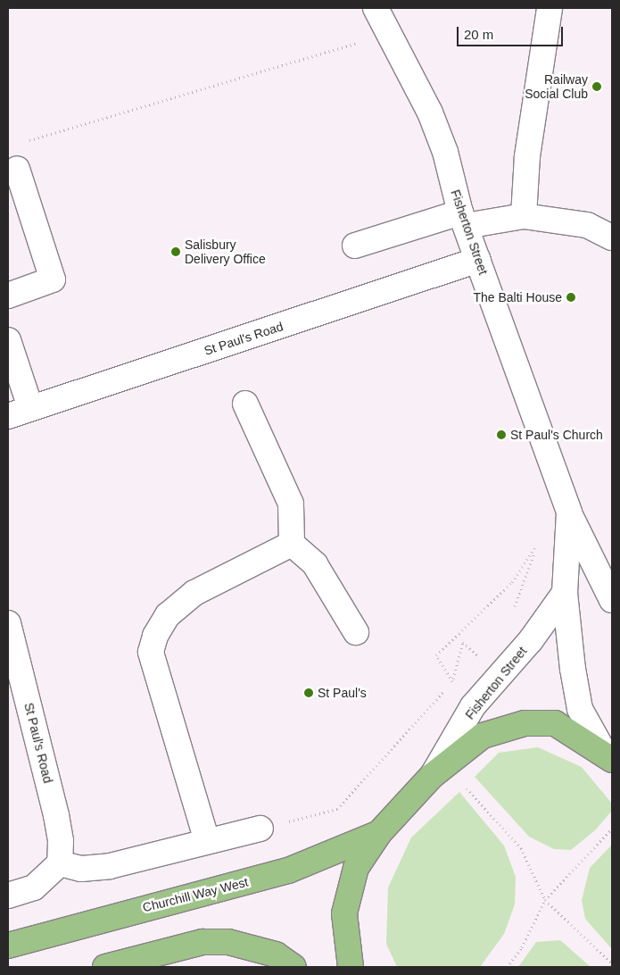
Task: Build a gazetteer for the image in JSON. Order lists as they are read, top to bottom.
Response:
{
  "streets": {
    "highway": ["Churchill Way West"],
    "street": ["Fisherton Street", "St Paul's Road"]
  },
  "crossings": [
    ["Fisherton Street", "St Paul's Road"]
  ],
  "places": [
    "Railway Social Club",
    "Salisbury Delivery Office",
    "The Balti House",
    "St Paul's Church",
    "St Paul's"
  ],
  "scale_bar": "20 m"
}
